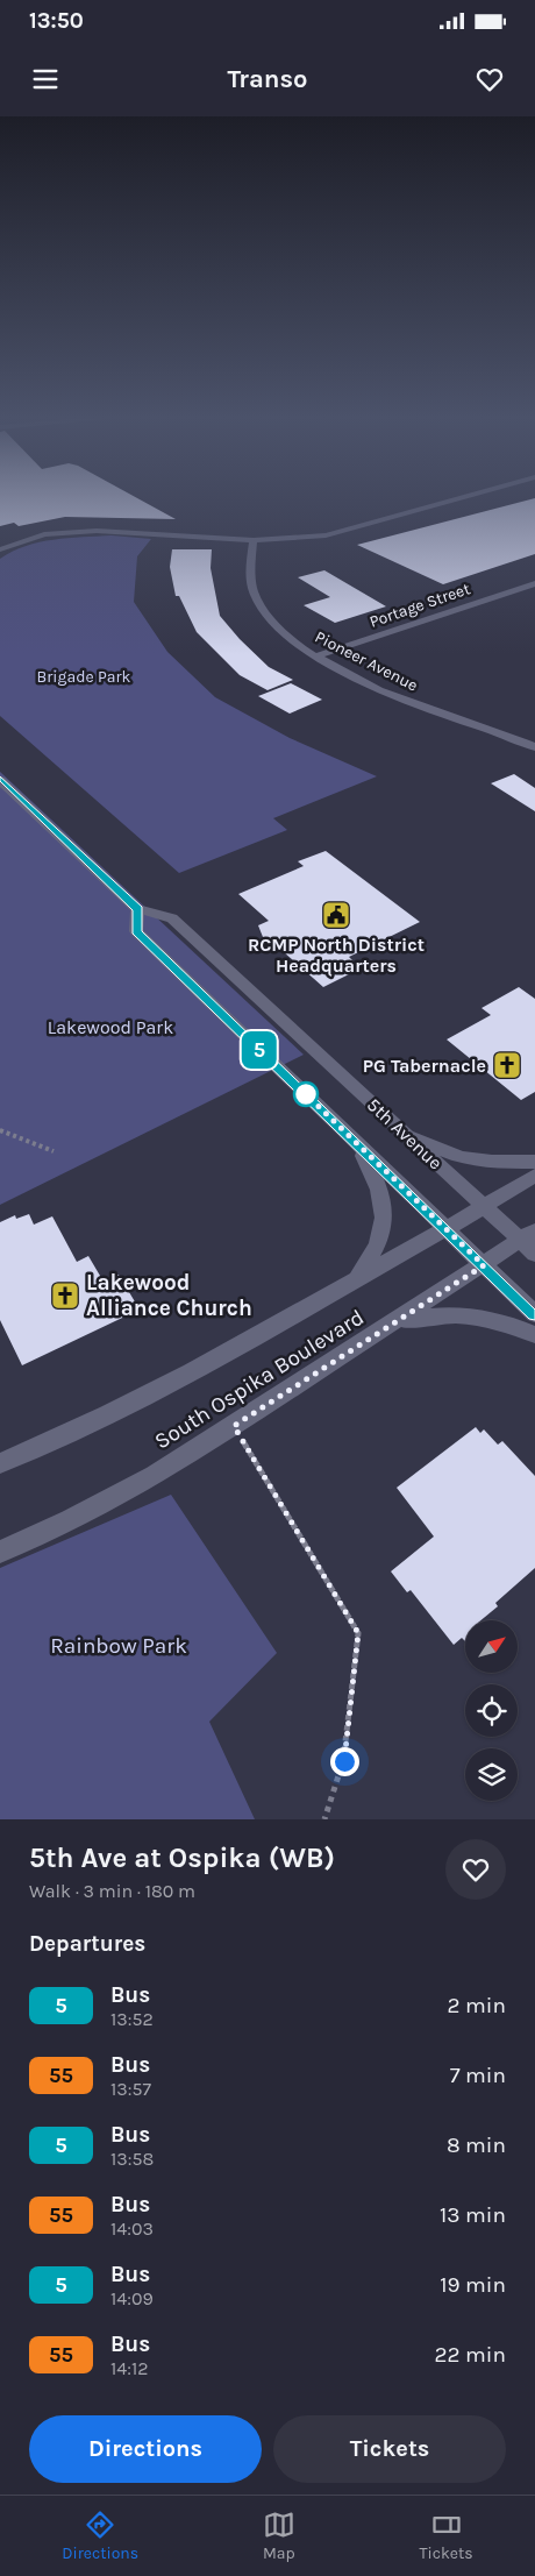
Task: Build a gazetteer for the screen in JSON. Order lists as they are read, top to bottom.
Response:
{
  "streets": {
    "main road": [
      "Portage Street",
      "Pioneer Avenue",
      "5th Avenue",
      "South Ospika Boulevard"
    ]
  },
  "crossings": [
    ["Portage Street", "Pioneer Avenue"],
    ["5th Avenue", "South Ospika Boulevard"]
  ],
  "parks": ["Brigade Park", "Lakewood Park", "Rainbow Park"],
  "places": {
    "public building": ["RCMP North District Headquarters"],
    "church": ["PG Tabernacle", "Lakewood Alliance Church"]
  },
  "lines": ["bus line 5"],
  "north": "top right",
  "page": {
    "status": "13:50",
    "header": "Transo",
    "on_map": "5",
    "heading": [
      ["5th Ave at Ospika (WB)", "Walk · 3 min · 180 m"],
      "Departures"
    ],
    "list": [
      {
        "mark": "5",
        "name": "Bus",
        "note": "13:52",
        "value": "2 min"
      },
      {
        "mark": "55",
        "name": "Bus",
        "note": "13:57",
        "value": "7 min"
      },
      {
        "mark": "5",
        "name": "Bus",
        "note": "13:58",
        "value": "8 min"
      },
      {
        "mark": "55",
        "name": "Bus",
        "note": "14:03",
        "value": "13 min"
      },
      {
        "mark": "5",
        "name": "Bus",
        "note": "14:09",
        "value": "19 min"
      },
      {
        "mark": "55",
        "name": "Bus",
        "note": "14:12",
        "value": "22 min"
      }
    ],
    "buttons": ["Directions", "Tickets"],
    "tabs": ["Directions", "Map", "Tickets"]
  }
}
